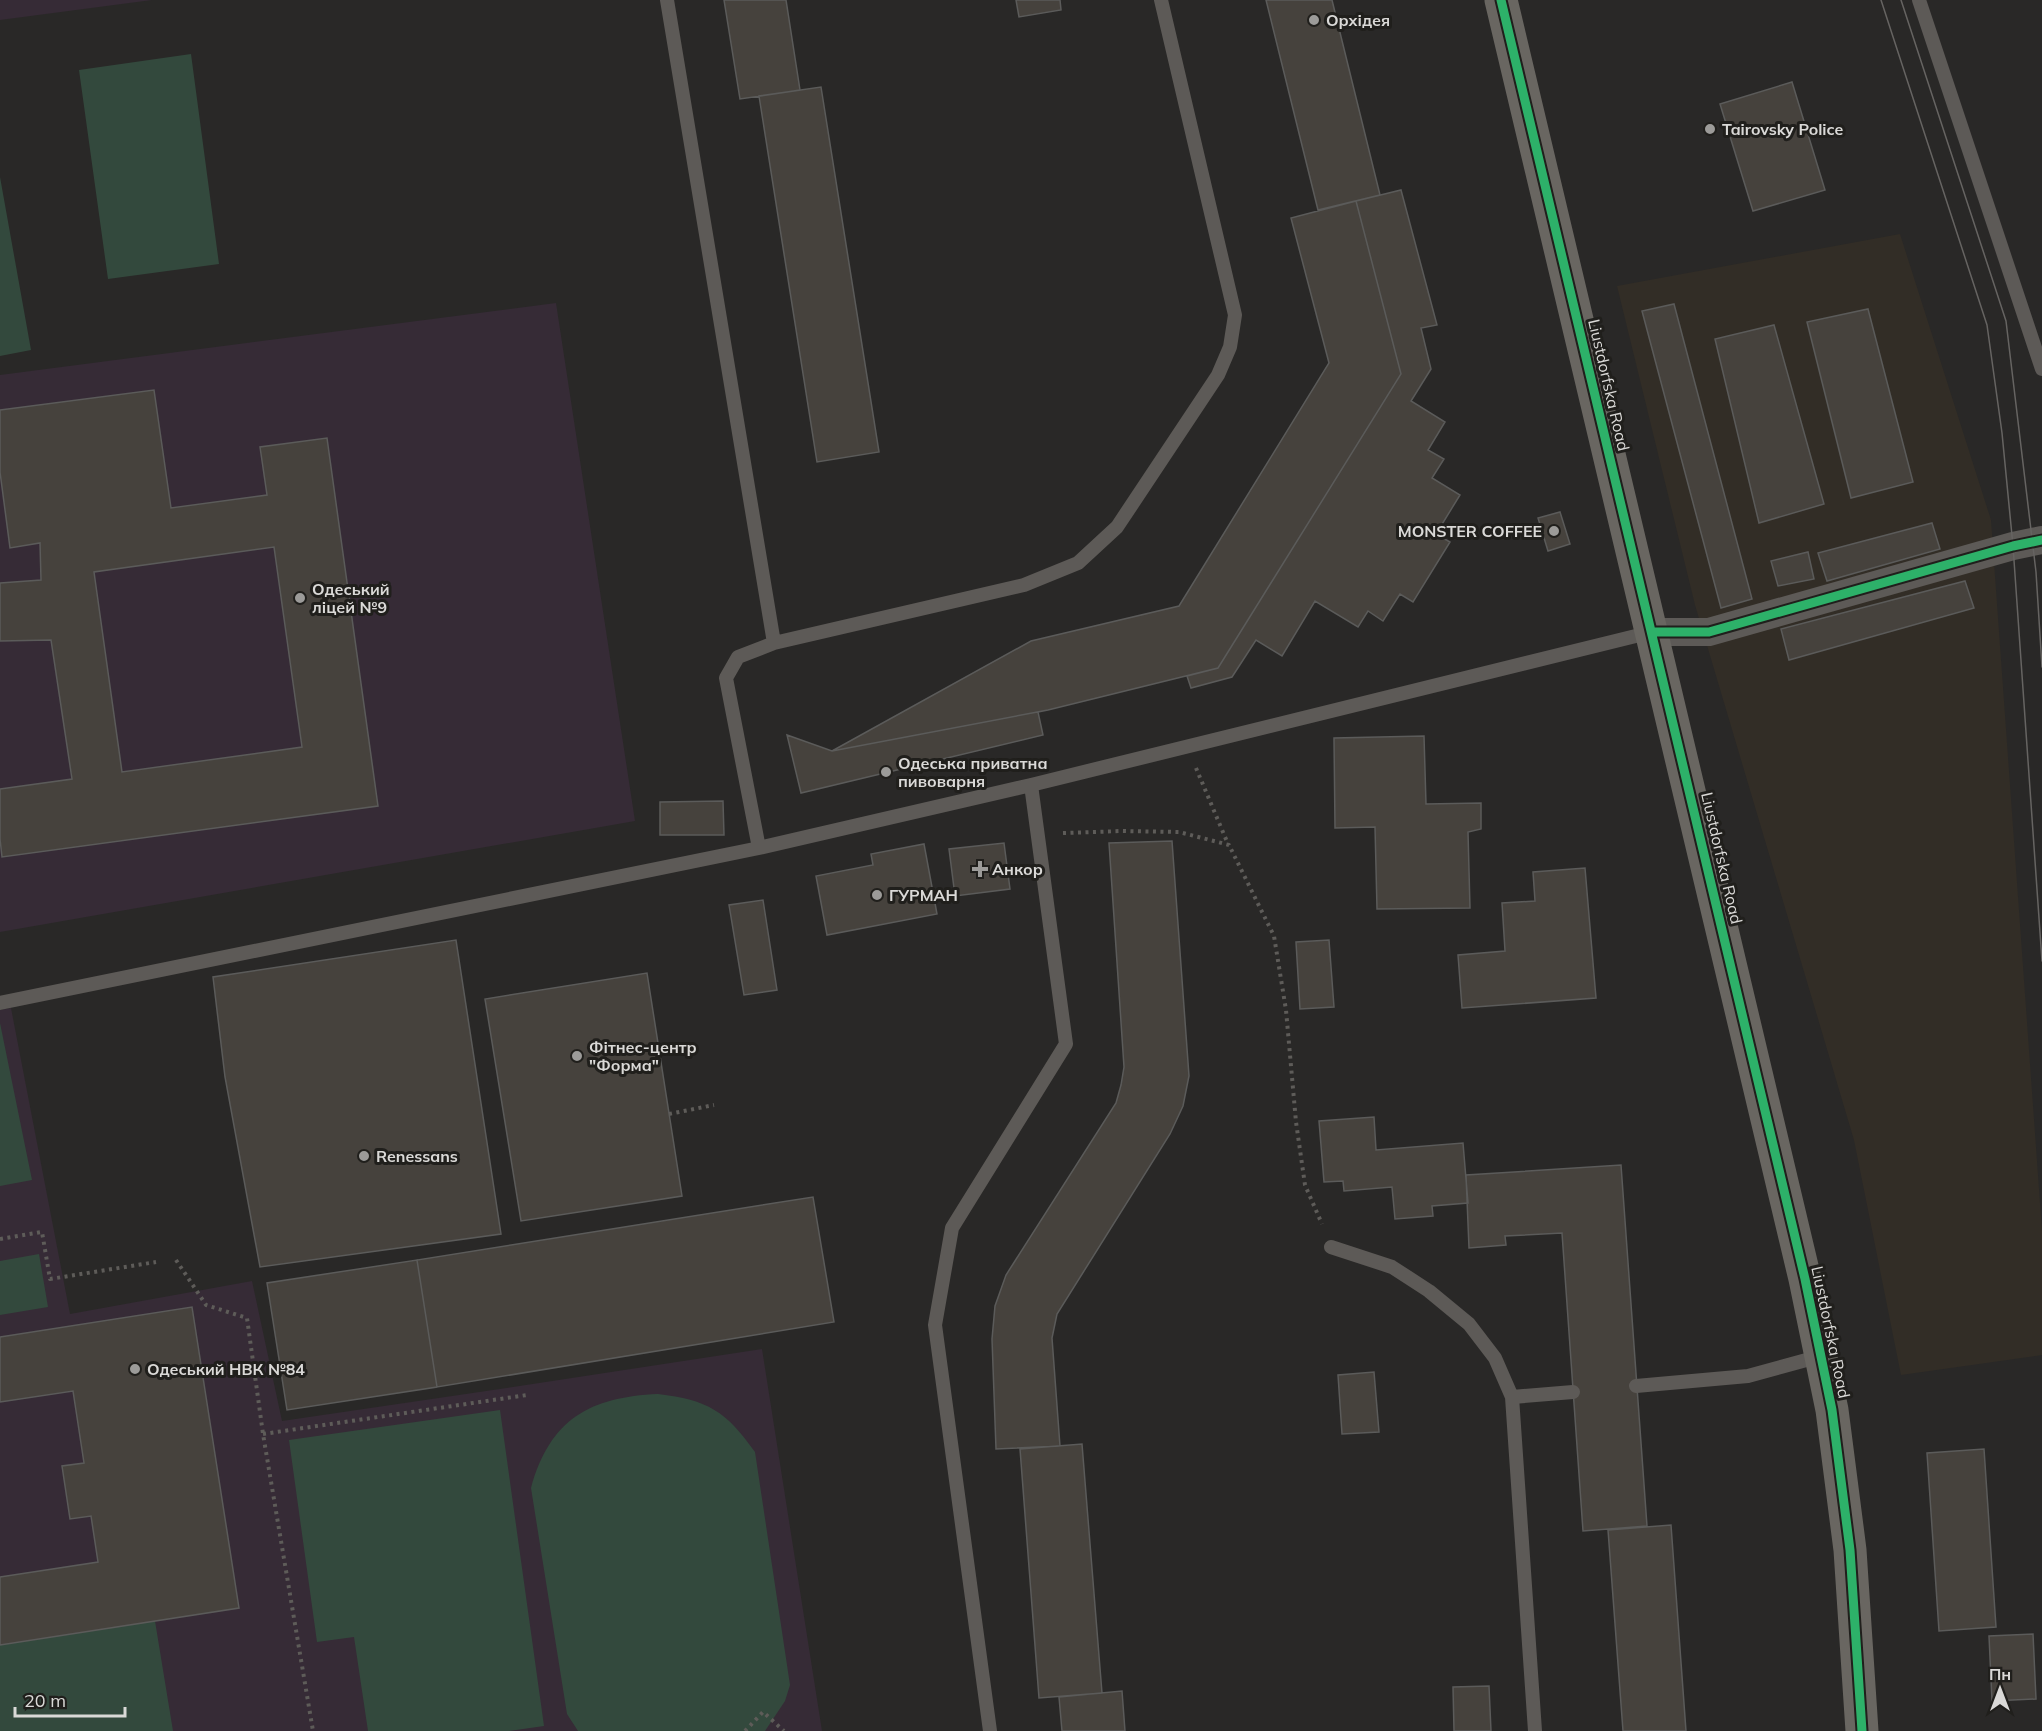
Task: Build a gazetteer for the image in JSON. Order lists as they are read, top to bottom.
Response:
{
  "streets": {
    "main road": ["Liustdorfska Road"]
  },
  "places": {
    "other": [
      "Орхідея",
      "Tairovsky Police",
      "MONSTER COFFEE",
      "Одеський ліцей №9",
      "Одеська приватна пивоварня",
      "ГУРМАН",
      "Фітнес-центр \"Форма\"",
      "Renessans",
      "Одеський НВК №84"
    ],
    "health": ["Анкор"]
  },
  "scale_bar": "20 m",
  "north": "top"
}
